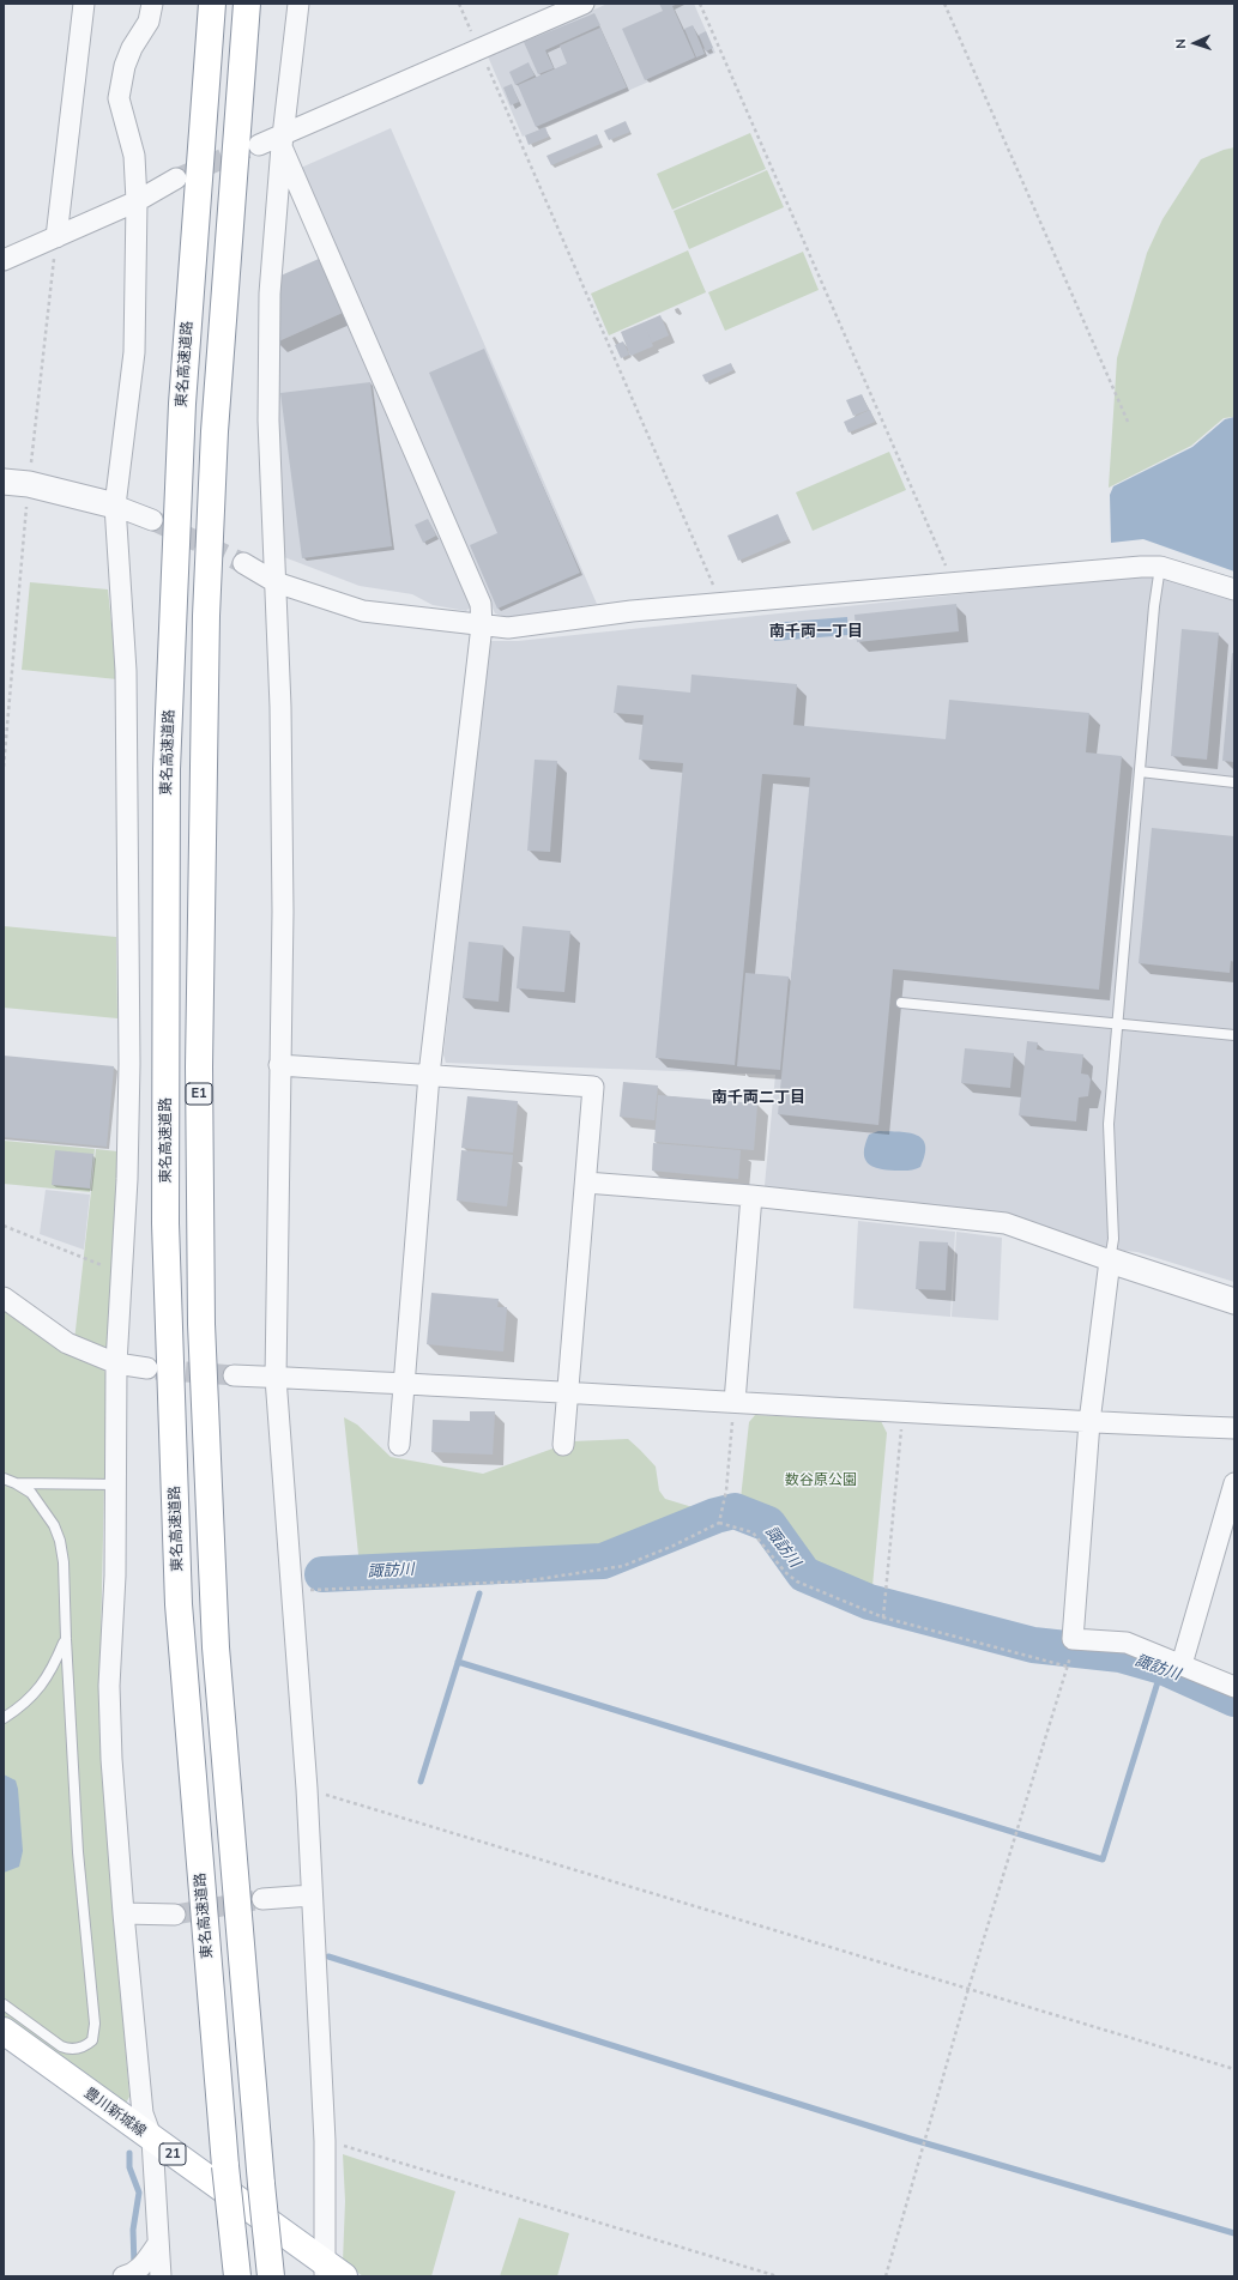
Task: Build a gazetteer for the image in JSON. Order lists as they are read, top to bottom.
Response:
{
  "streets": {
    "main road": [
      "東名高速道路",
      "E1",
      "豊川新城線",
      "21"
    ]
  },
  "districts": ["南千両一丁目", "南千両二丁目"],
  "water": ["諏訪川"],
  "parks": ["数谷原公園"],
  "north": "left"
}
